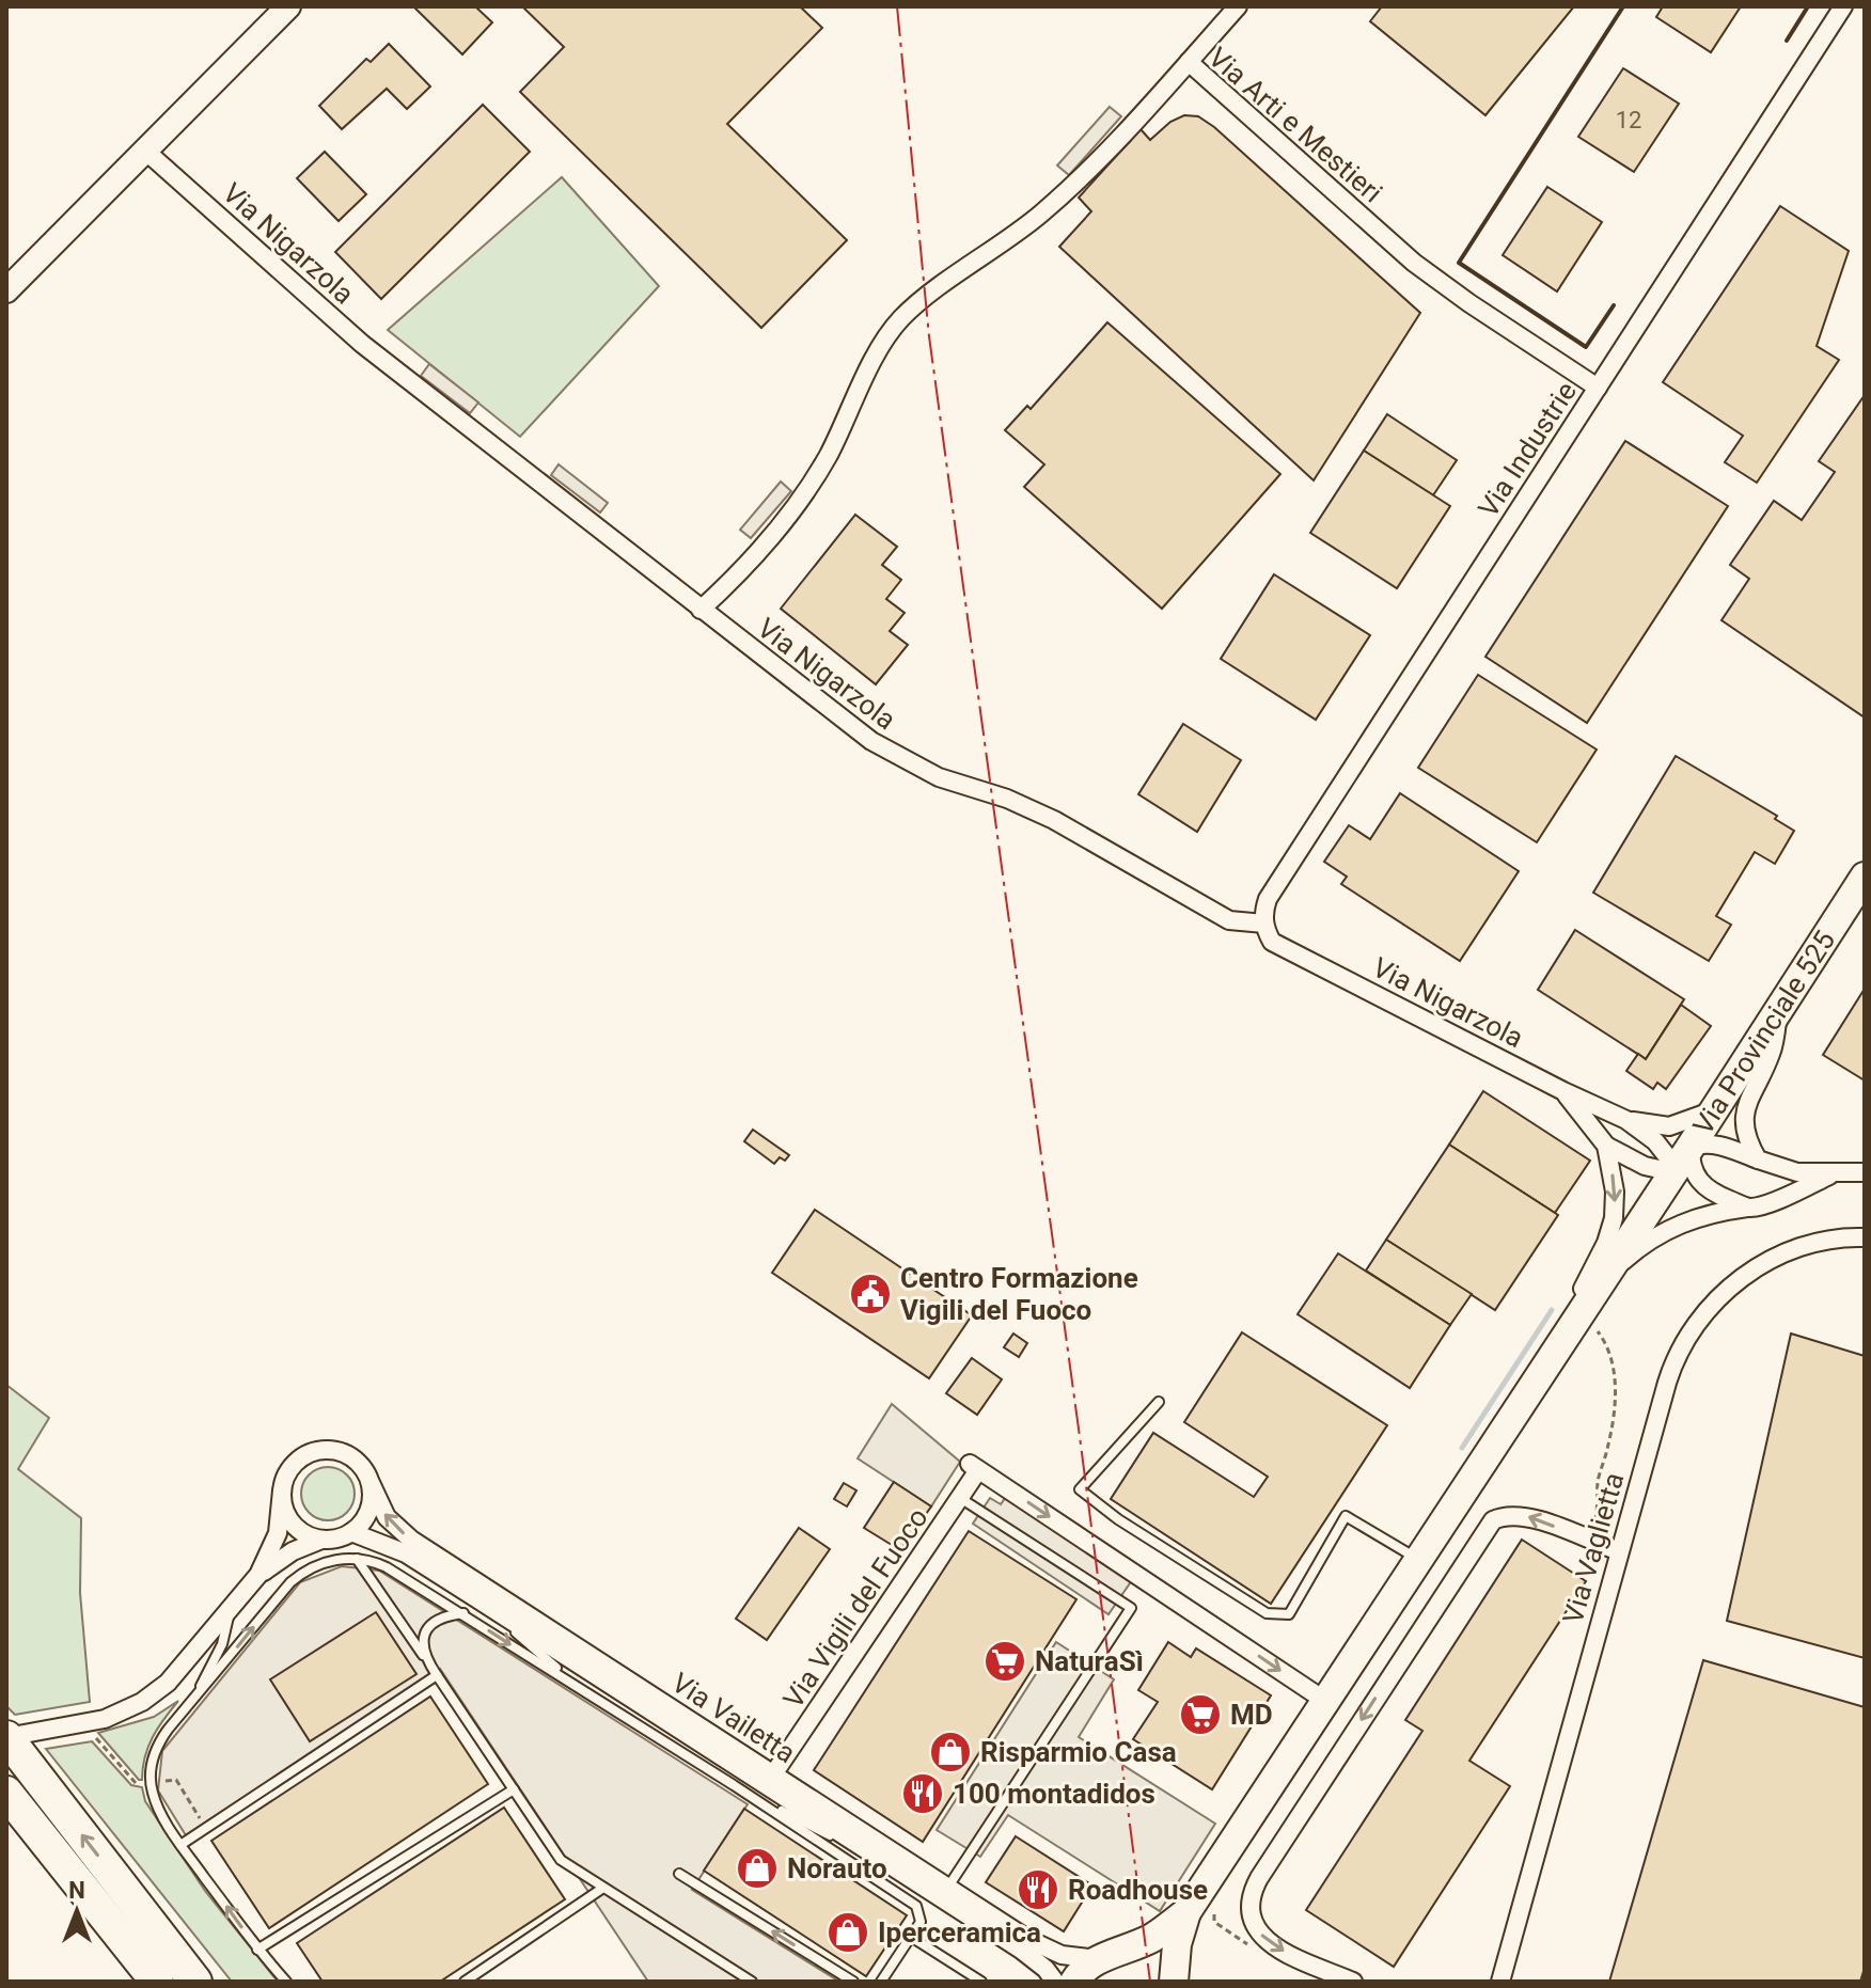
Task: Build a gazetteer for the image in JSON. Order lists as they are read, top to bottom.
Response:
{
  "streets": {
    "main road": ["Via Provinciale 525"],
    "street": [
      "Via Arti e Mestieri",
      "Via Nigarzola",
      "Via Industrie",
      "Via Vaglietta",
      "Via Vigili del Fuoco",
      "Via Vailetta"
    ]
  },
  "crossings": [
    ["Via Arti e Mestieri", "Via Nigarzola"],
    ["Via Arti e Mestieri", "Via Industrie"],
    ["Via Nigarzola", "Via Industrie"],
    ["Via Nigarzola", "Via Provinciale 525"],
    ["Via Provinciale 525", "Via Vigili del Fuoco"],
    ["Via Vigili del Fuoco", "Via Vailetta"]
  ],
  "one_way": ["Via Vigili del Fuoco"],
  "places": {
    "public building": ["Centro Formazione Vigili del Fuoco"],
    "supermarket": ["NaturaSì", "MD"],
    "shop": ["Risparmio Casa", "Norauto", "Iperceramica"],
    "restaurant": ["100 montadidos", "Roadhouse"]
  },
  "house_numbers": ["12"],
  "north": "top"
}
